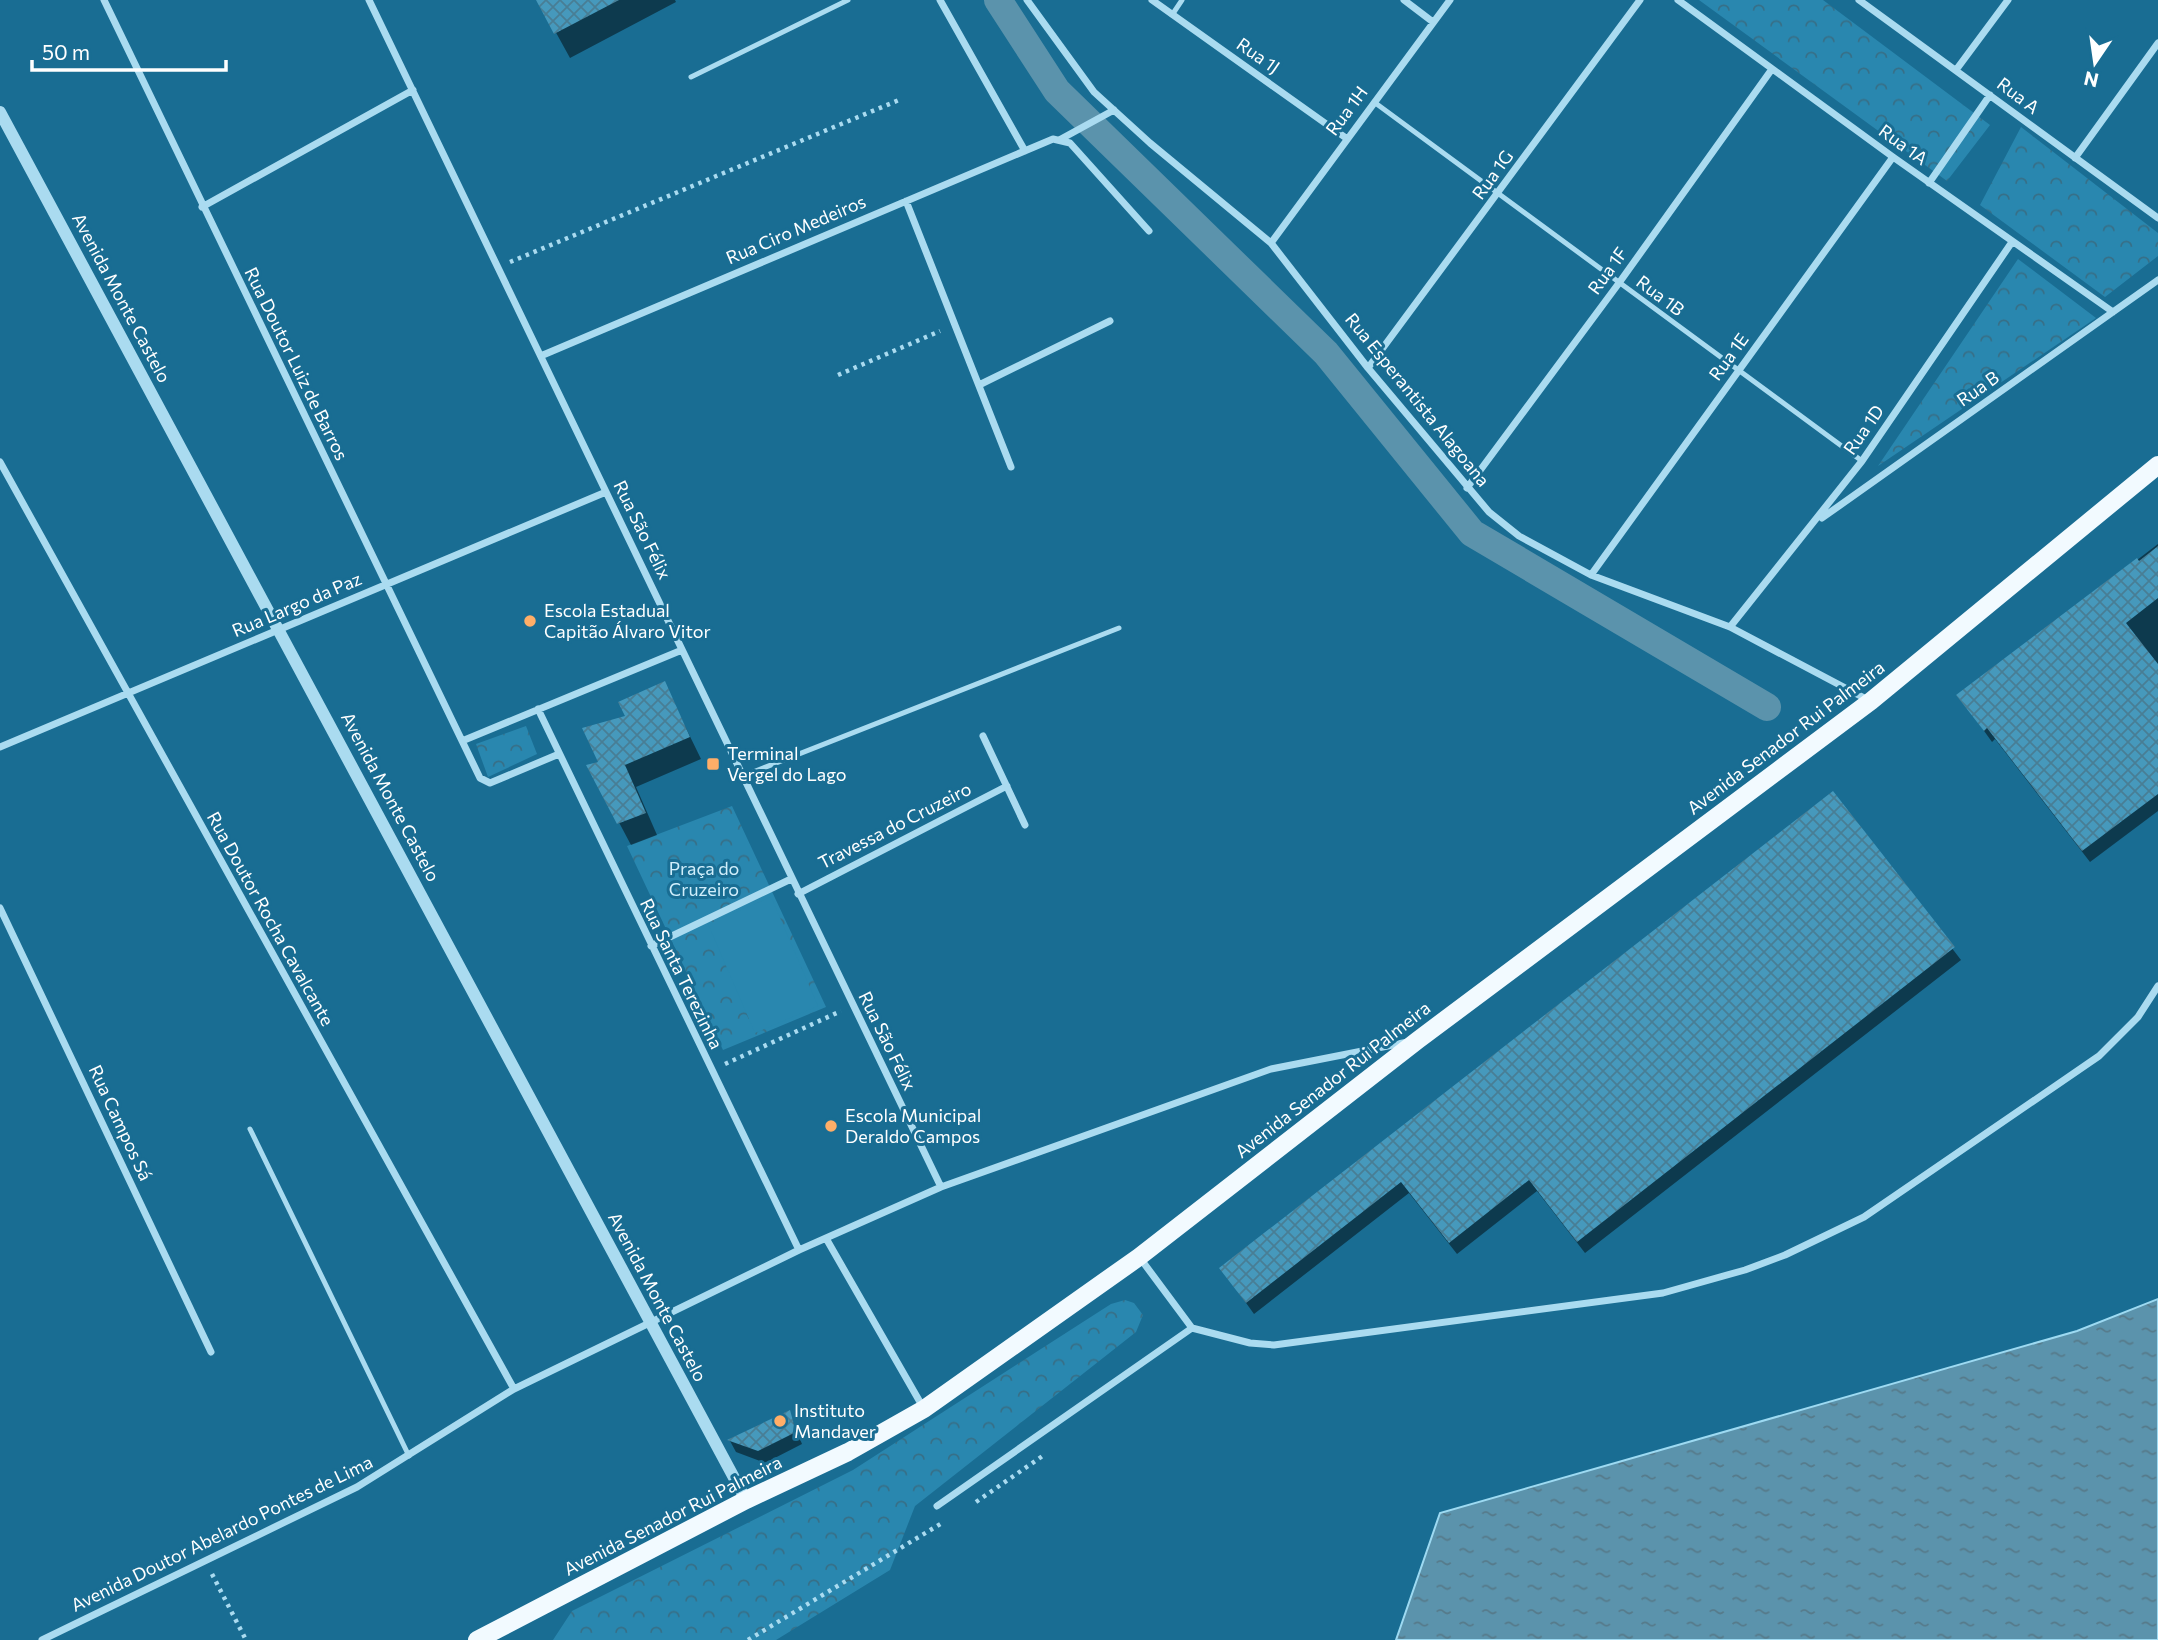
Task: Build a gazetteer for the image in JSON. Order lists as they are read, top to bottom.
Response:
{
  "streets": {
    "main road": ["Avenida Senador Rui Palmeira"],
    "street": [
      "Rua 1J",
      "Rua A",
      "Rua 1H",
      "Rua 1A",
      "Rua 1G",
      "Rua Ciro Medeiros",
      "Rua 1F",
      "Avenida Monte Castelo",
      "Rua 1E",
      "Rua Doutor Luiz de Barros",
      "Rua B",
      "Rua Esperantista Alagoana",
      "Rua 1D",
      "Rua São Félix",
      "Rua Largo da Paz",
      "Travessa do Cruzeiro",
      "Rua Doutor Rocha Cavalcante",
      "Rua Santa Terezinha",
      "Rua Campos Sá",
      "Avenida Doutor Abelardo Pontes de Lima"
    ],
    "lane": ["Rua 1B"]
  },
  "crossings": [
    ["Rua 1J", "Rua 1H"],
    ["Rua 1H", "Rua 1B"],
    ["Rua 1H", "Rua Esperantista Alagoana"],
    ["Rua 1A", "Rua 1F"],
    ["Rua 1A", "Rua 1E"],
    ["Rua 1A", "Rua B"],
    ["Rua 1A", "Rua 1D"],
    ["Rua 1G", "Rua 1B"],
    ["Rua 1G", "Rua Esperantista Alagoana"],
    ["Rua Ciro Medeiros", "Rua Esperantista Alagoana"],
    ["Rua Ciro Medeiros", "Rua São Félix"],
    ["Rua 1F", "Rua 1B"],
    ["Rua 1F", "Rua Esperantista Alagoana"],
    ["Rua 1B", "Rua 1E"],
    ["Rua 1B", "Rua 1D"],
    ["Avenida Monte Castelo", "Rua Largo da Paz"],
    ["Avenida Monte Castelo", "Avenida Senador Rui Palmeira"],
    ["Avenida Monte Castelo", "Avenida Doutor Abelardo Pontes de Lima"],
    ["Rua 1E", "Rua Esperantista Alagoana"],
    ["Rua Doutor Luiz de Barros", "Rua Largo da Paz"],
    ["Rua Doutor Luiz de Barros", "Rua Santa Terezinha"],
    ["Rua B", "Rua 1D"],
    ["Rua Esperantista Alagoana", "Rua 1D"],
    ["Rua Esperantista Alagoana", "Avenida Senador Rui Palmeira"],
    ["Rua São Félix", "Rua Largo da Paz"],
    ["Rua São Félix", "Travessa do Cruzeiro"],
    ["Rua São Félix", "Avenida Doutor Abelardo Pontes de Lima"],
    ["Rua Largo da Paz", "Rua Doutor Rocha Cavalcante"],
    ["Avenida Senador Rui Palmeira", "Avenida Doutor Abelardo Pontes de Lima"],
    ["Rua Doutor Rocha Cavalcante", "Avenida Doutor Abelardo Pontes de Lima"],
    ["Rua Santa Terezinha", "Avenida Doutor Abelardo Pontes de Lima"]
  ],
  "parks": ["Praça do Cruzeiro"],
  "places": {
    "other": ["Escola Estadual Capitão Álvaro Vitor", "Escola Municipal Deraldo Campos", "Instituto Mandaver"],
    "transit": ["Terminal Vergel do Lago"]
  },
  "scale_bar": "50 m",
  "north": "bottom"
}
